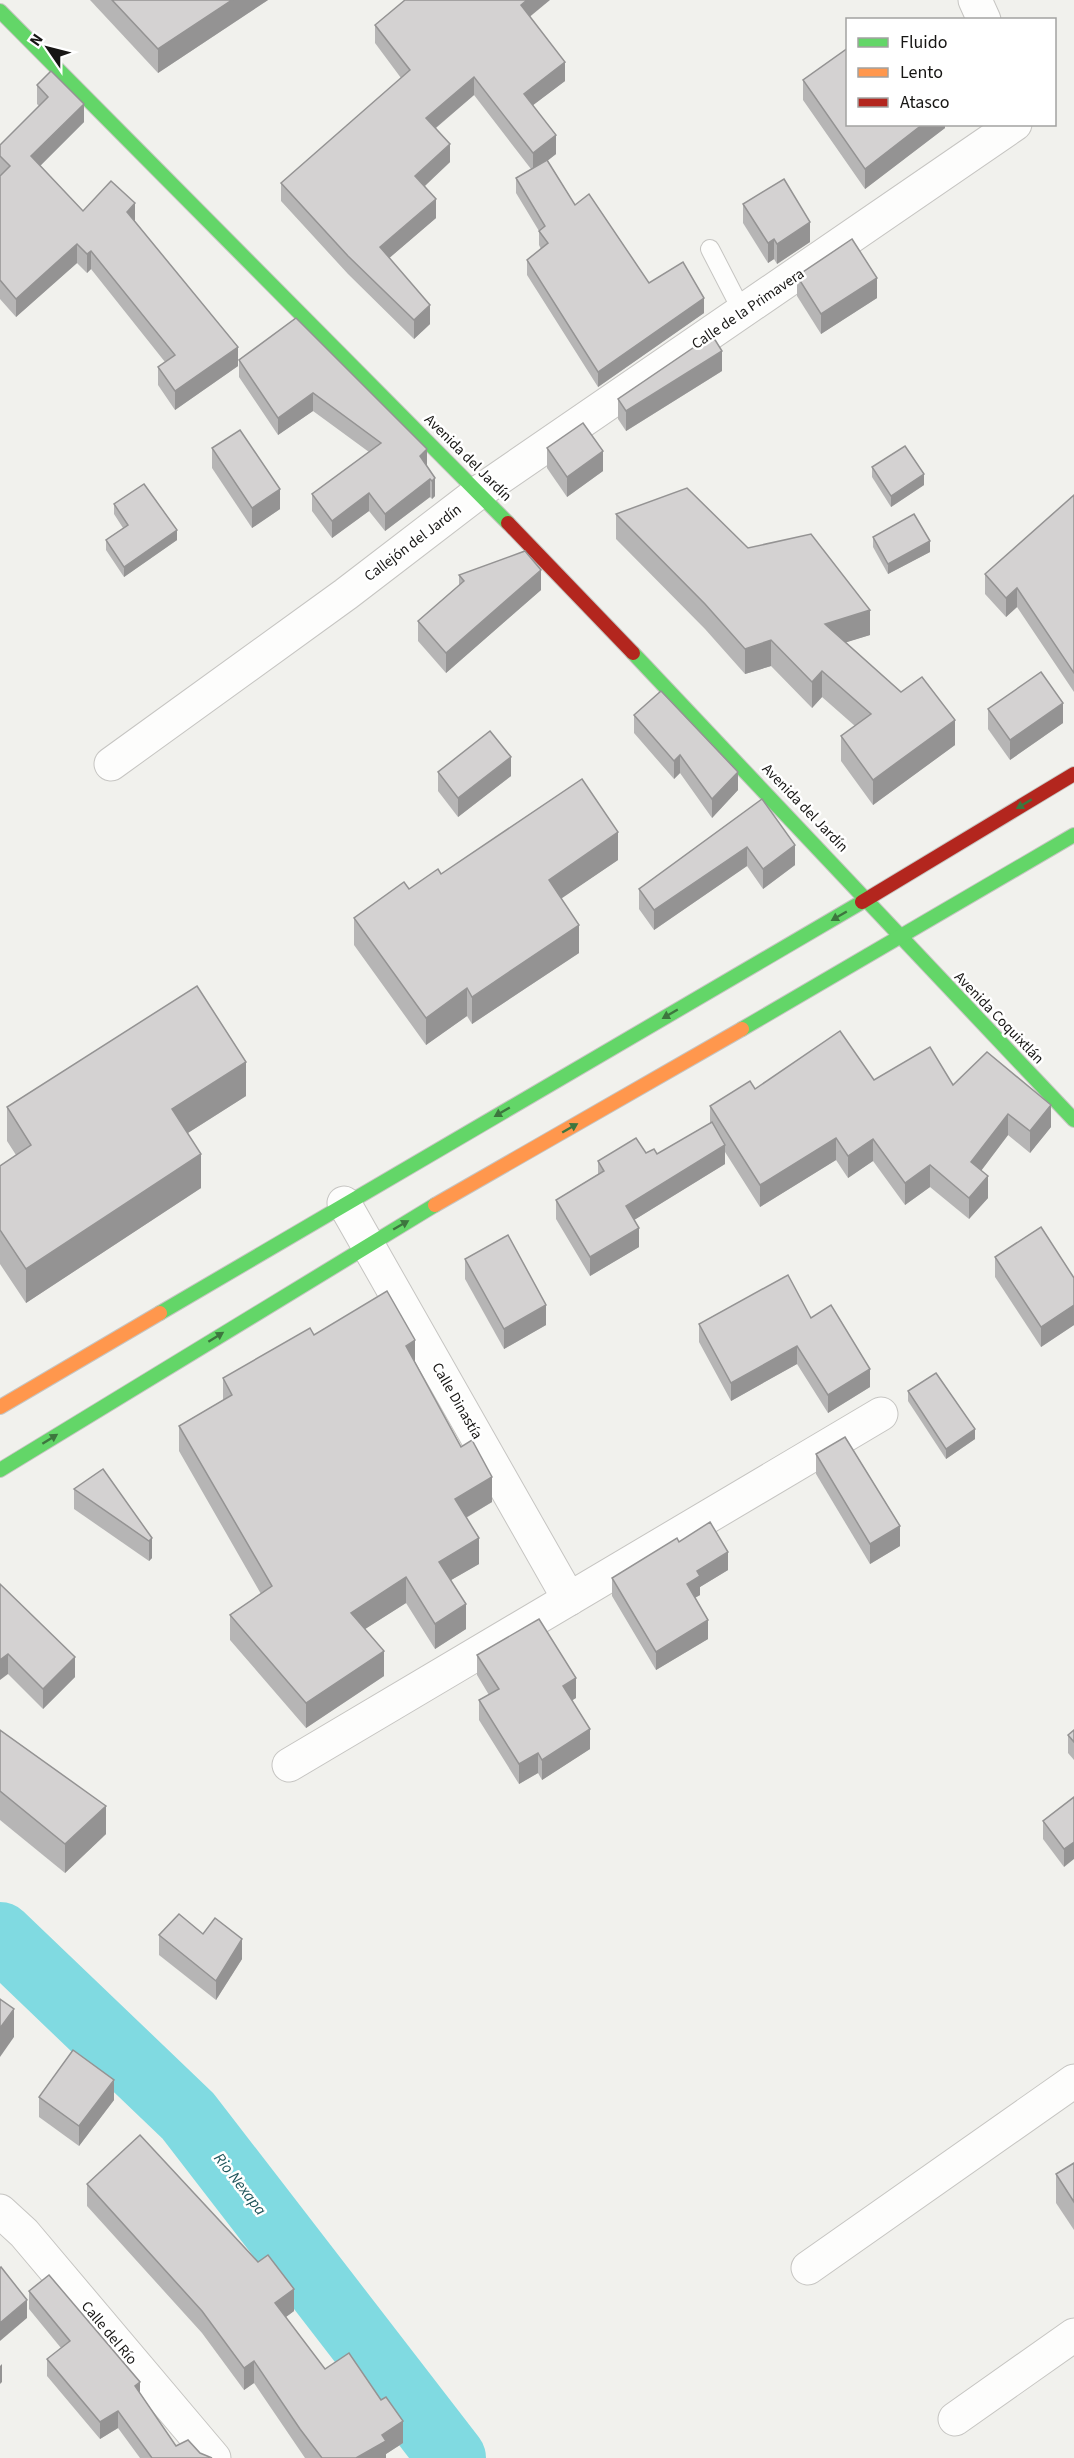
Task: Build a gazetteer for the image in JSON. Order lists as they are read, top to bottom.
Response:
{
  "streets": {
    "main road": ["Avenida del Jardín", "Avenida Coquixtlán"],
    "street": [
      "Calle de la Primavera",
      "Callejón del Jardín",
      "Calle Dinastía",
      "Calle del Río"
    ]
  },
  "crossings": [
    ["Calle de la Primavera", "Avenida del Jardín"],
    ["Calle de la Primavera", "Callejón del Jardín"],
    ["Avenida del Jardín", "Callejón del Jardín"],
    ["Avenida del Jardín", "Avenida Coquixtlán"]
  ],
  "water": ["Rio Nexapa"],
  "legend": ["Fluido", "Lento", "Atasco"],
  "north": "top left"
}
